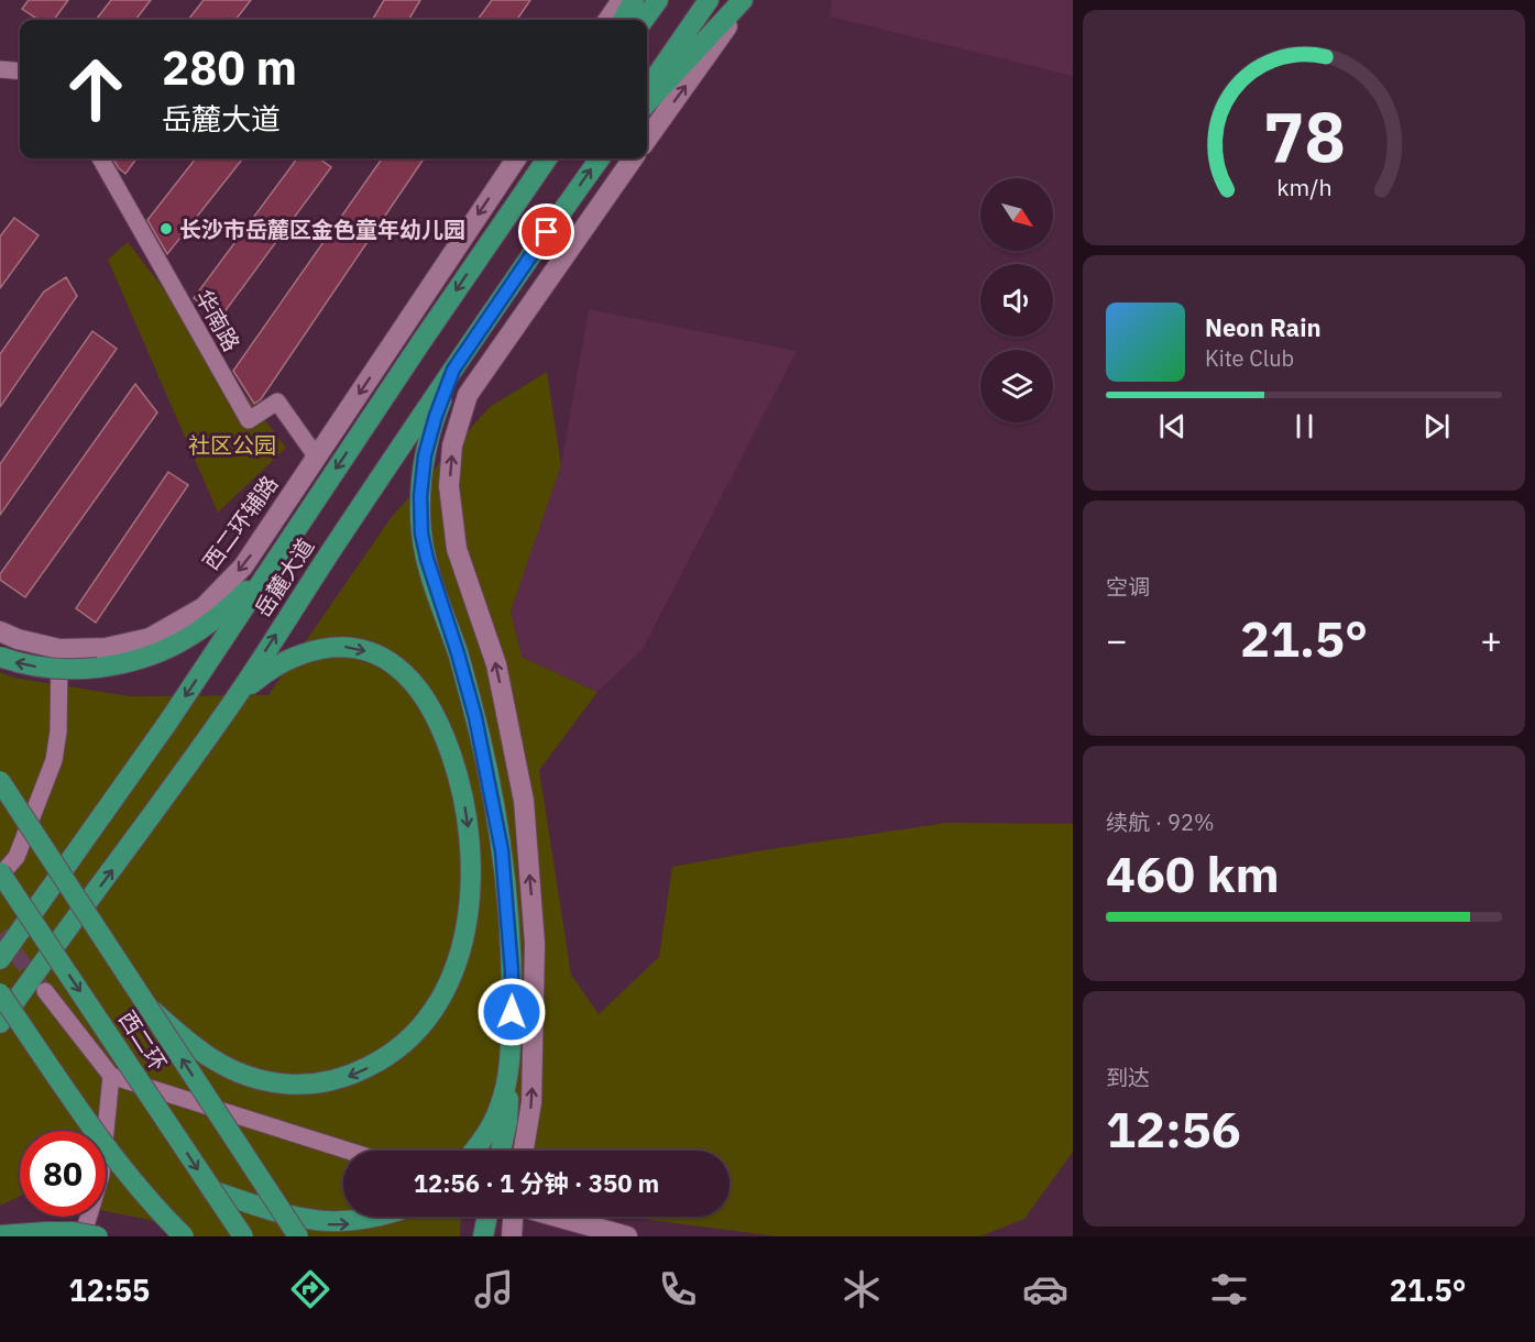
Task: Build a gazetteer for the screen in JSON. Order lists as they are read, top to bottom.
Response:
{
  "streets": {
    "highway": ["岳麓大道", "西二环"],
    "street": ["华南路", "西二环辅路"]
  },
  "crossings": [
    ["华南路", "西二环辅路"]
  ],
  "one_way": ["西二环辅路"],
  "parks": ["社区公园"],
  "places": ["长沙市岳麓区金色童年幼儿园"],
  "north": "bottom right",
  "page": {
    "turn": ["280 m", "岳麓大道"],
    "song": ["Neon Rain", "Kite Club"],
    "tile": [
      "空调",
      ["续航 · 92%", "460 km"],
      ["到达", "12:56"]
    ],
    "heat": ["−", "21.5°", "+"],
    "limit": "80",
    "trip": "12:56 · 1 分钟 · 350 m",
    "tabs": ["12:55", "21.5°"],
    "gauge": ["78", "km/h"]
  }
}
